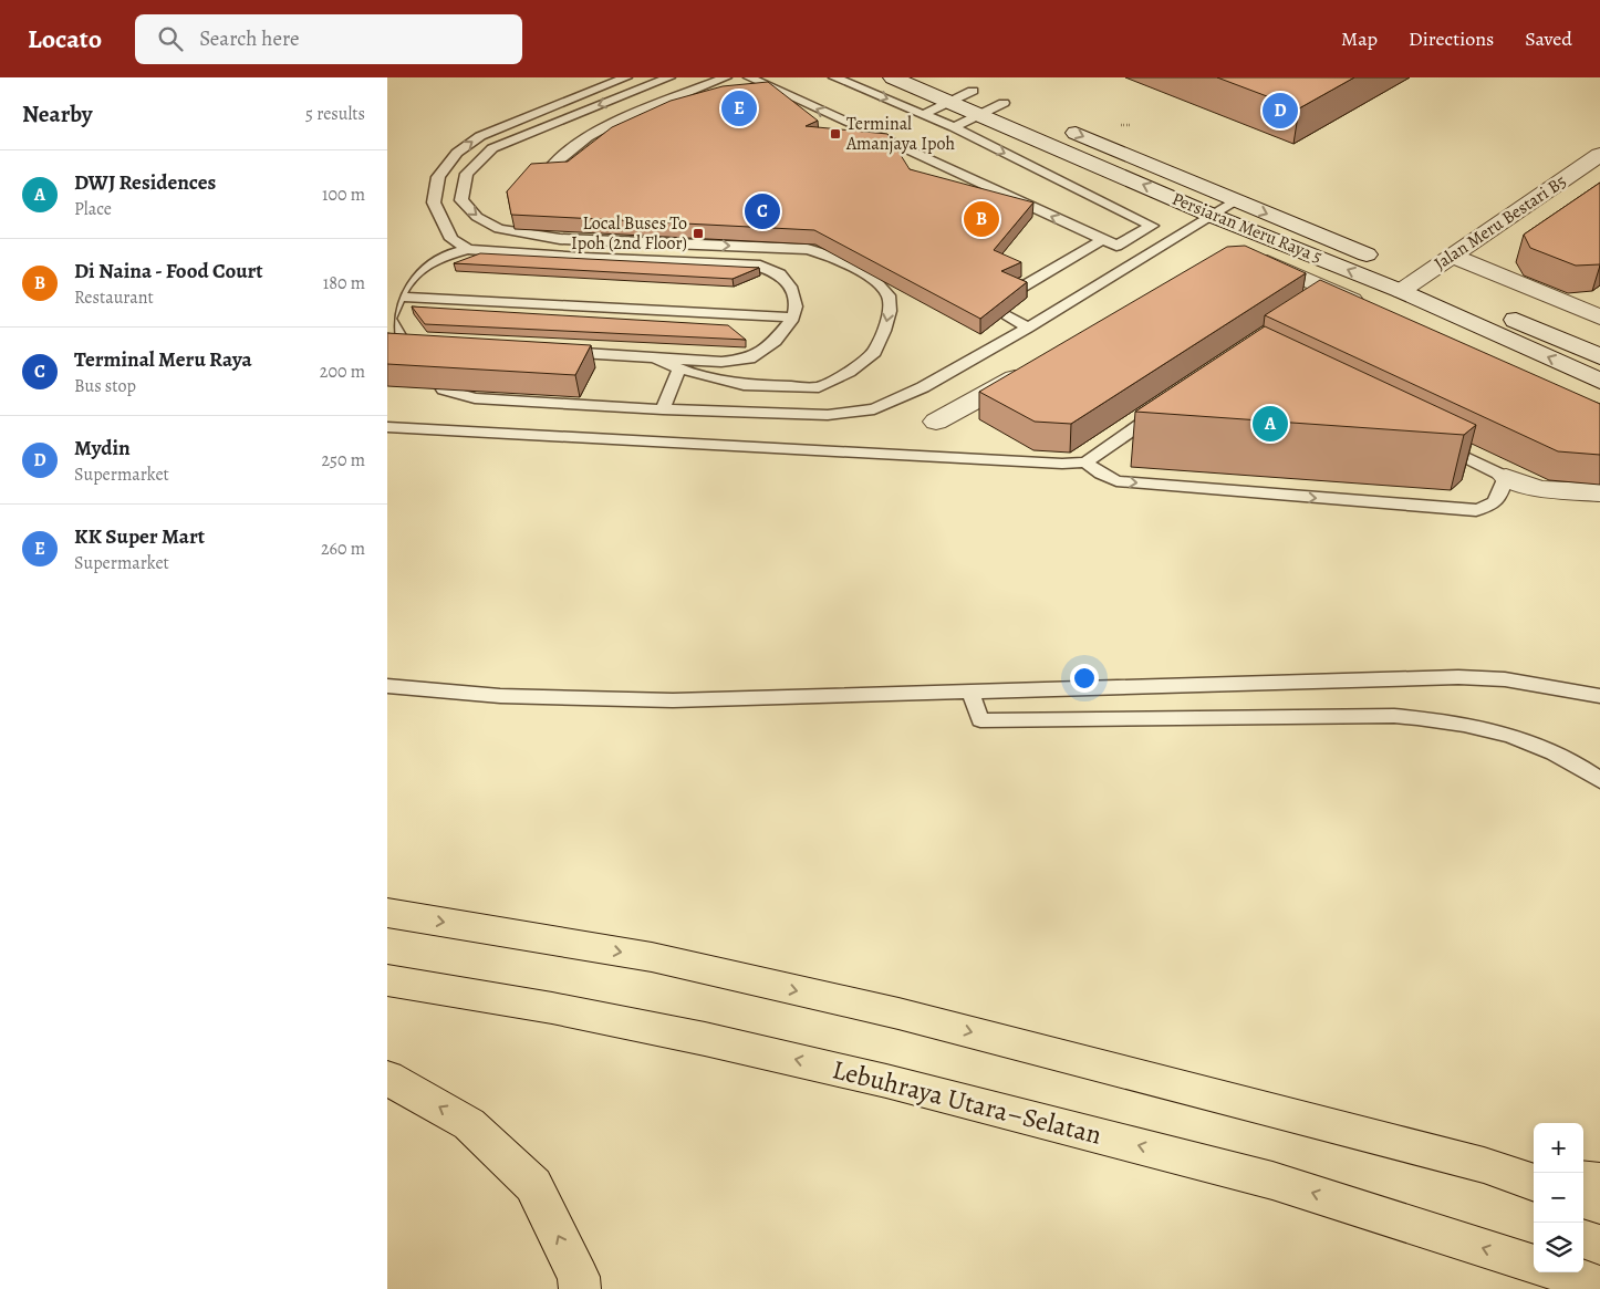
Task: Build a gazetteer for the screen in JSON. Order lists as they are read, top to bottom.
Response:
{
  "streets": {
    "main road": ["Lebuhraya Utara–Selatan"],
    "street": ["Jalan Meru Bestari B5", "Persiaran Meru Raya 5"]
  },
  "crossings": [
    ["Jalan Meru Bestari B5", "Persiaran Meru Raya 5"]
  ],
  "places": {
    "transit": ["Terminal Amanjaya Ipoh", "Local Buses To Ipoh (2nd Floor)"]
  },
  "page": {
    "header": "Locato",
    "search": "Search here",
    "nav": ["Map", "Directions", "Saved"],
    "heading": ["Nearby", "5 results"],
    "pins": [
      "E",
      "D",
      "C",
      "B",
      "A"
    ],
    "list": [
      {
        "mark": "A",
        "name": "DWJ Residences",
        "note": "Place",
        "value": "100 m"
      },
      {
        "mark": "B",
        "name": "Di Naina - Food Court",
        "note": "Restaurant",
        "value": "180 m"
      },
      {
        "mark": "C",
        "name": "Terminal Meru Raya",
        "note": "Bus stop",
        "value": "200 m"
      },
      {
        "mark": "D",
        "name": "Mydin",
        "note": "Supermarket",
        "value": "250 m"
      },
      {
        "mark": "E",
        "name": "KK Super Mart",
        "note": "Supermarket",
        "value": "260 m"
      }
    ],
    "map_buttons": ["+", "−"]
  }
}
